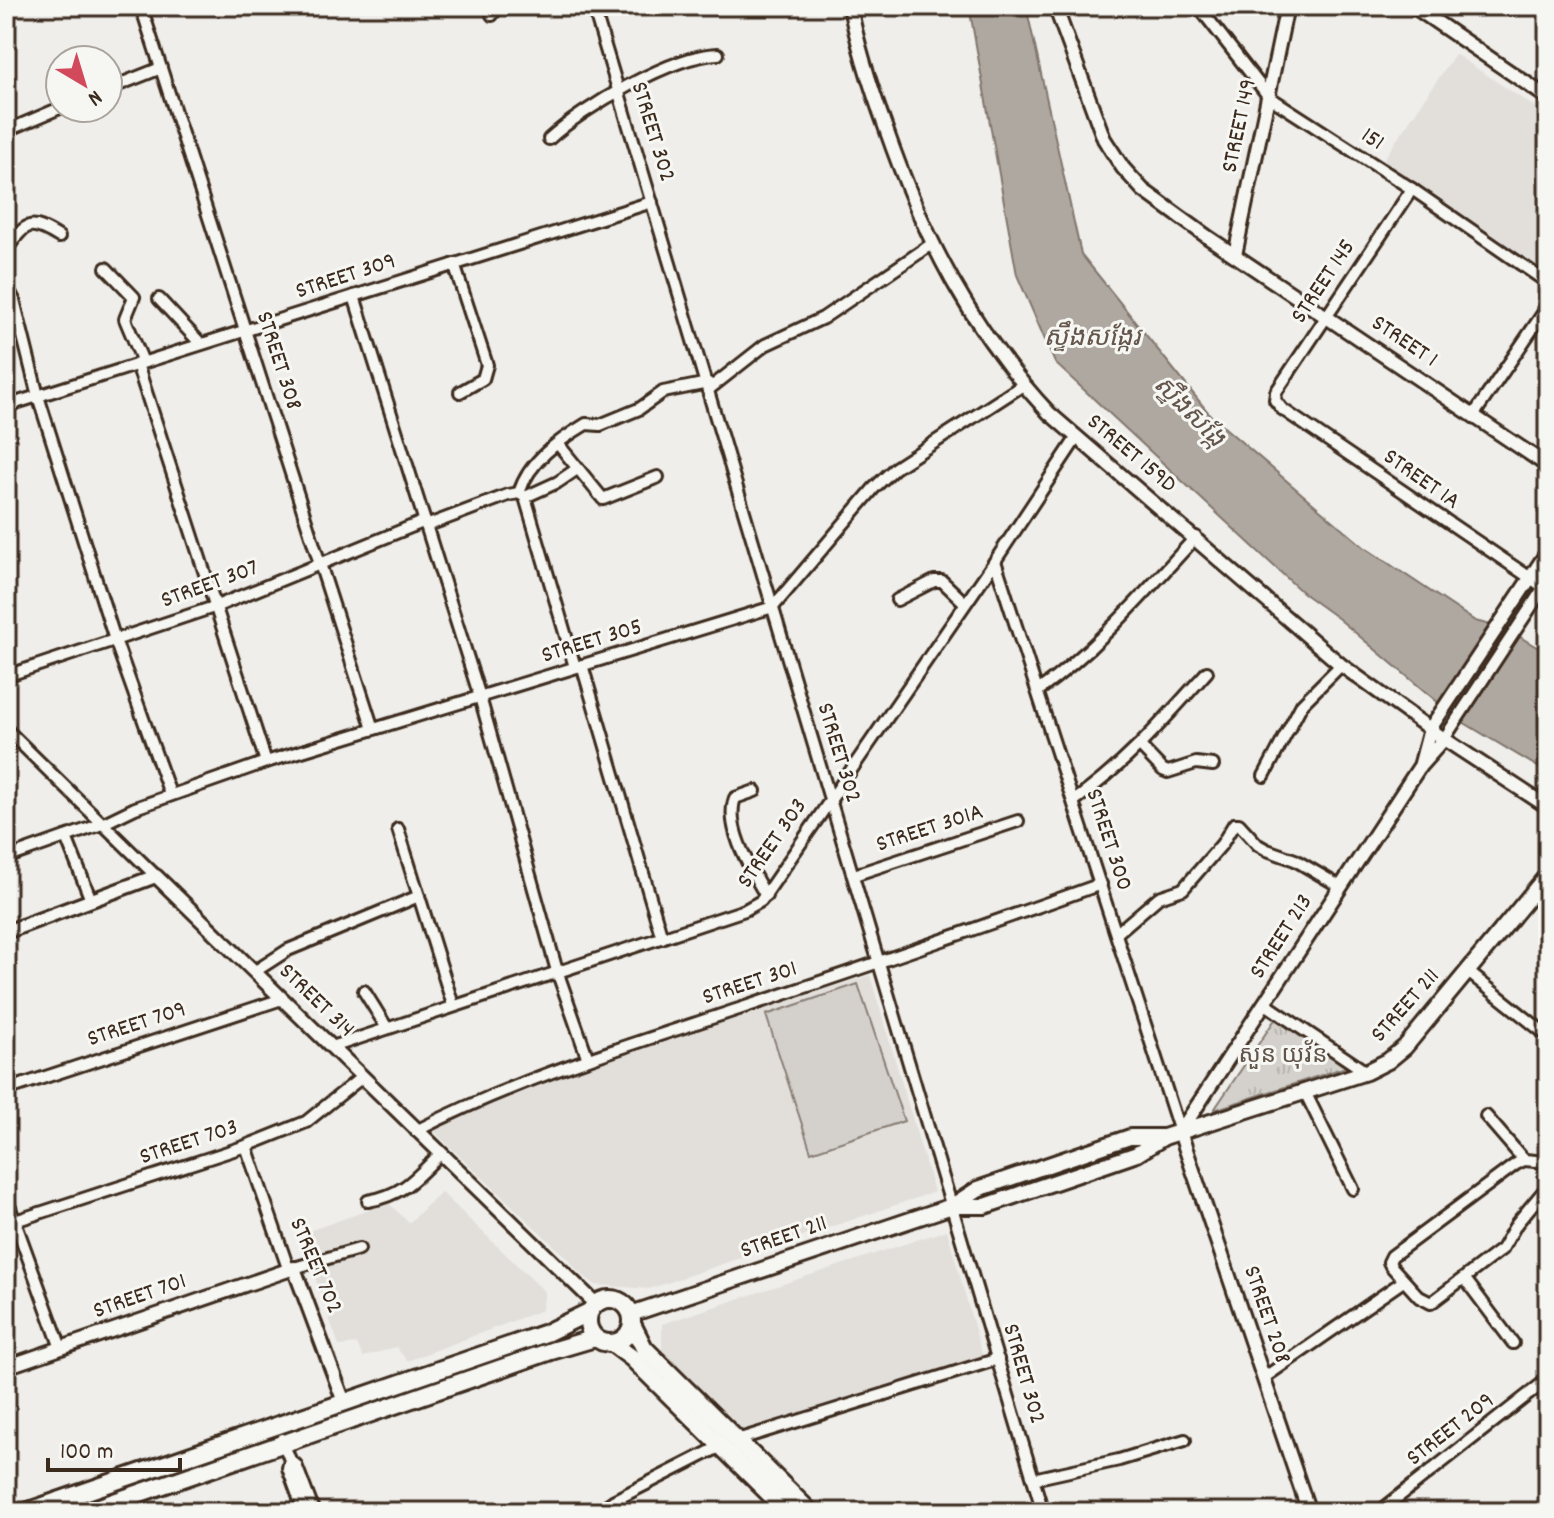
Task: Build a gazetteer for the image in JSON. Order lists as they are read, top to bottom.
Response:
{
  "streets": {
    "main road": ["STREET 211"],
    "street": [
      "STREET 149",
      "STREET 302",
      "151",
      "STREET 309",
      "STREET 145",
      "STREET 1",
      "STREET 308",
      "STREET 159D",
      "STREET 1A",
      "STREET 307",
      "STREET 305",
      "STREET 301A",
      "STREET 300",
      "STREET 303",
      "STREET 213",
      "STREET 301",
      "STREET 314",
      "STREET 709",
      "STREET 703",
      "STREET 702",
      "STREET 701",
      "STREET 208",
      "STREET 209"
    ]
  },
  "crossings": [
    ["STREET 149", "151"],
    ["STREET 149", "STREET 1"],
    ["STREET 302", "STREET 309"],
    ["STREET 302", "STREET 305"],
    ["STREET 302", "STREET 301A"],
    ["STREET 302", "STREET 303"],
    ["STREET 302", "STREET 301"],
    ["STREET 302", "STREET 211"],
    ["151", "STREET 145"],
    ["STREET 309", "STREET 308"],
    ["STREET 145", "STREET 1"],
    ["STREET 145", "STREET 1A"],
    ["STREET 308", "STREET 307"],
    ["STREET 308", "STREET 305"],
    ["STREET 159D", "STREET 303"],
    ["STREET 159D", "STREET 213"],
    ["STREET 1A", "STREET 213"],
    ["STREET 305", "STREET 314"],
    ["STREET 300", "STREET 303"],
    ["STREET 300", "STREET 213"],
    ["STREET 300", "STREET 301"],
    ["STREET 300", "STREET 211"],
    ["STREET 300", "STREET 208"],
    ["STREET 303", "STREET 314"],
    ["STREET 213", "STREET 211"],
    ["STREET 213", "STREET 208"],
    ["STREET 301", "STREET 314"],
    ["STREET 314", "STREET 211"],
    ["STREET 314", "STREET 709"],
    ["STREET 314", "STREET 703"],
    ["STREET 211", "STREET 208"],
    ["STREET 703", "STREET 702"],
    ["STREET 702", "STREET 701"]
  ],
  "water": ["ស្ទឹងសង្កែរ", "ស្ទឹងសង្កែ"],
  "parks": ["សួន យុវ័ន"],
  "scale_bar": "100 m",
  "north": "bottom right"
}
